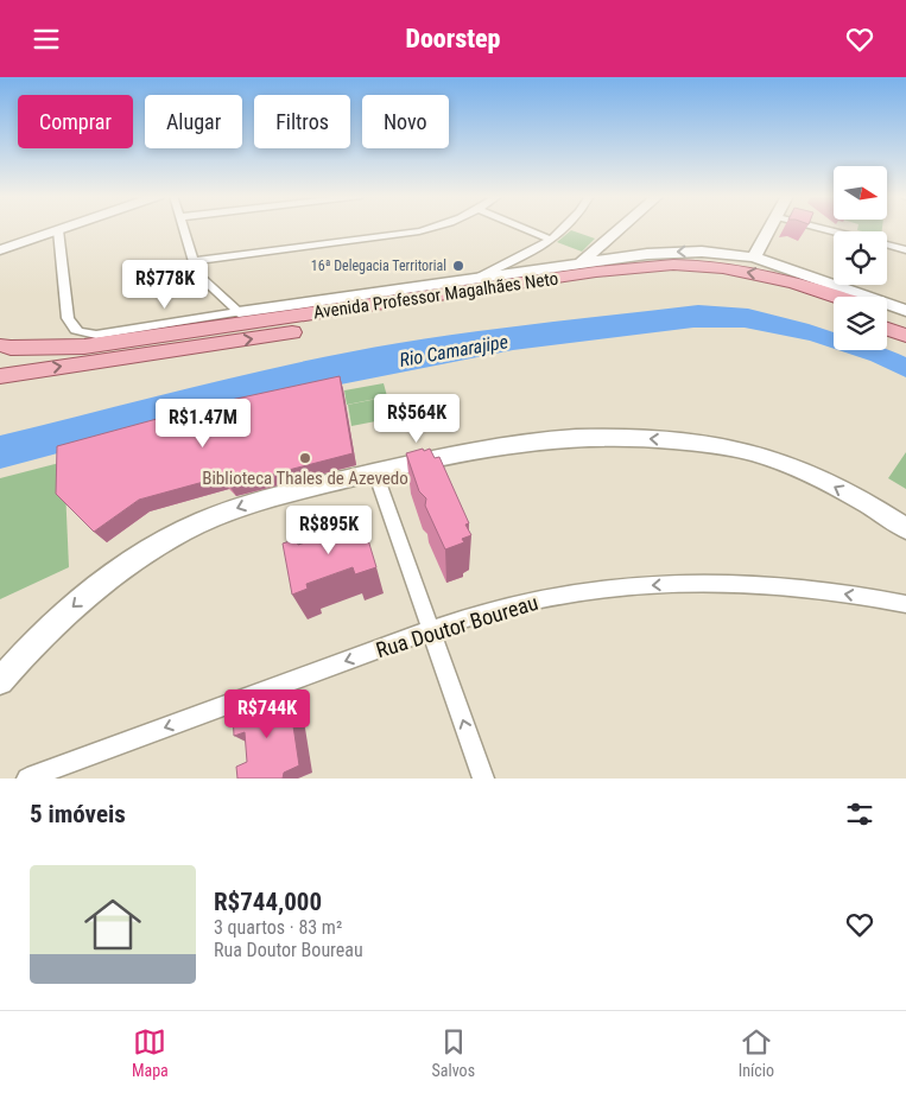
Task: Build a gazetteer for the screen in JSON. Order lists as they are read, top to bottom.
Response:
{
  "streets": {
    "main road": ["Avenida Professor Magalhães Neto"],
    "street": ["Rua Doutor Boureau"]
  },
  "one_way": ["Rua Doutor Boureau"],
  "water": ["Rio Camarajipe"],
  "places": ["16ª Delegacia Territorial", "Biblioteca Thales de Azevedo"],
  "north": "right",
  "page": {
    "header": "Doorstep",
    "chip": [
      "Comprar",
      "Alugar",
      "Filtros",
      "Novo"
    ],
    "price": [
      "R$778K",
      "R$564K",
      "R$1.47M",
      "R$895K",
      "R$744K"
    ],
    "heading": "5 imóveis",
    "list": [
      {
        "name": "R$744,000",
        "note": "3 quartos · 83 m² · Rua Doutor Boureau"
      }
    ],
    "tabs": ["Mapa", "Salvos", "Início"]
  }
}
